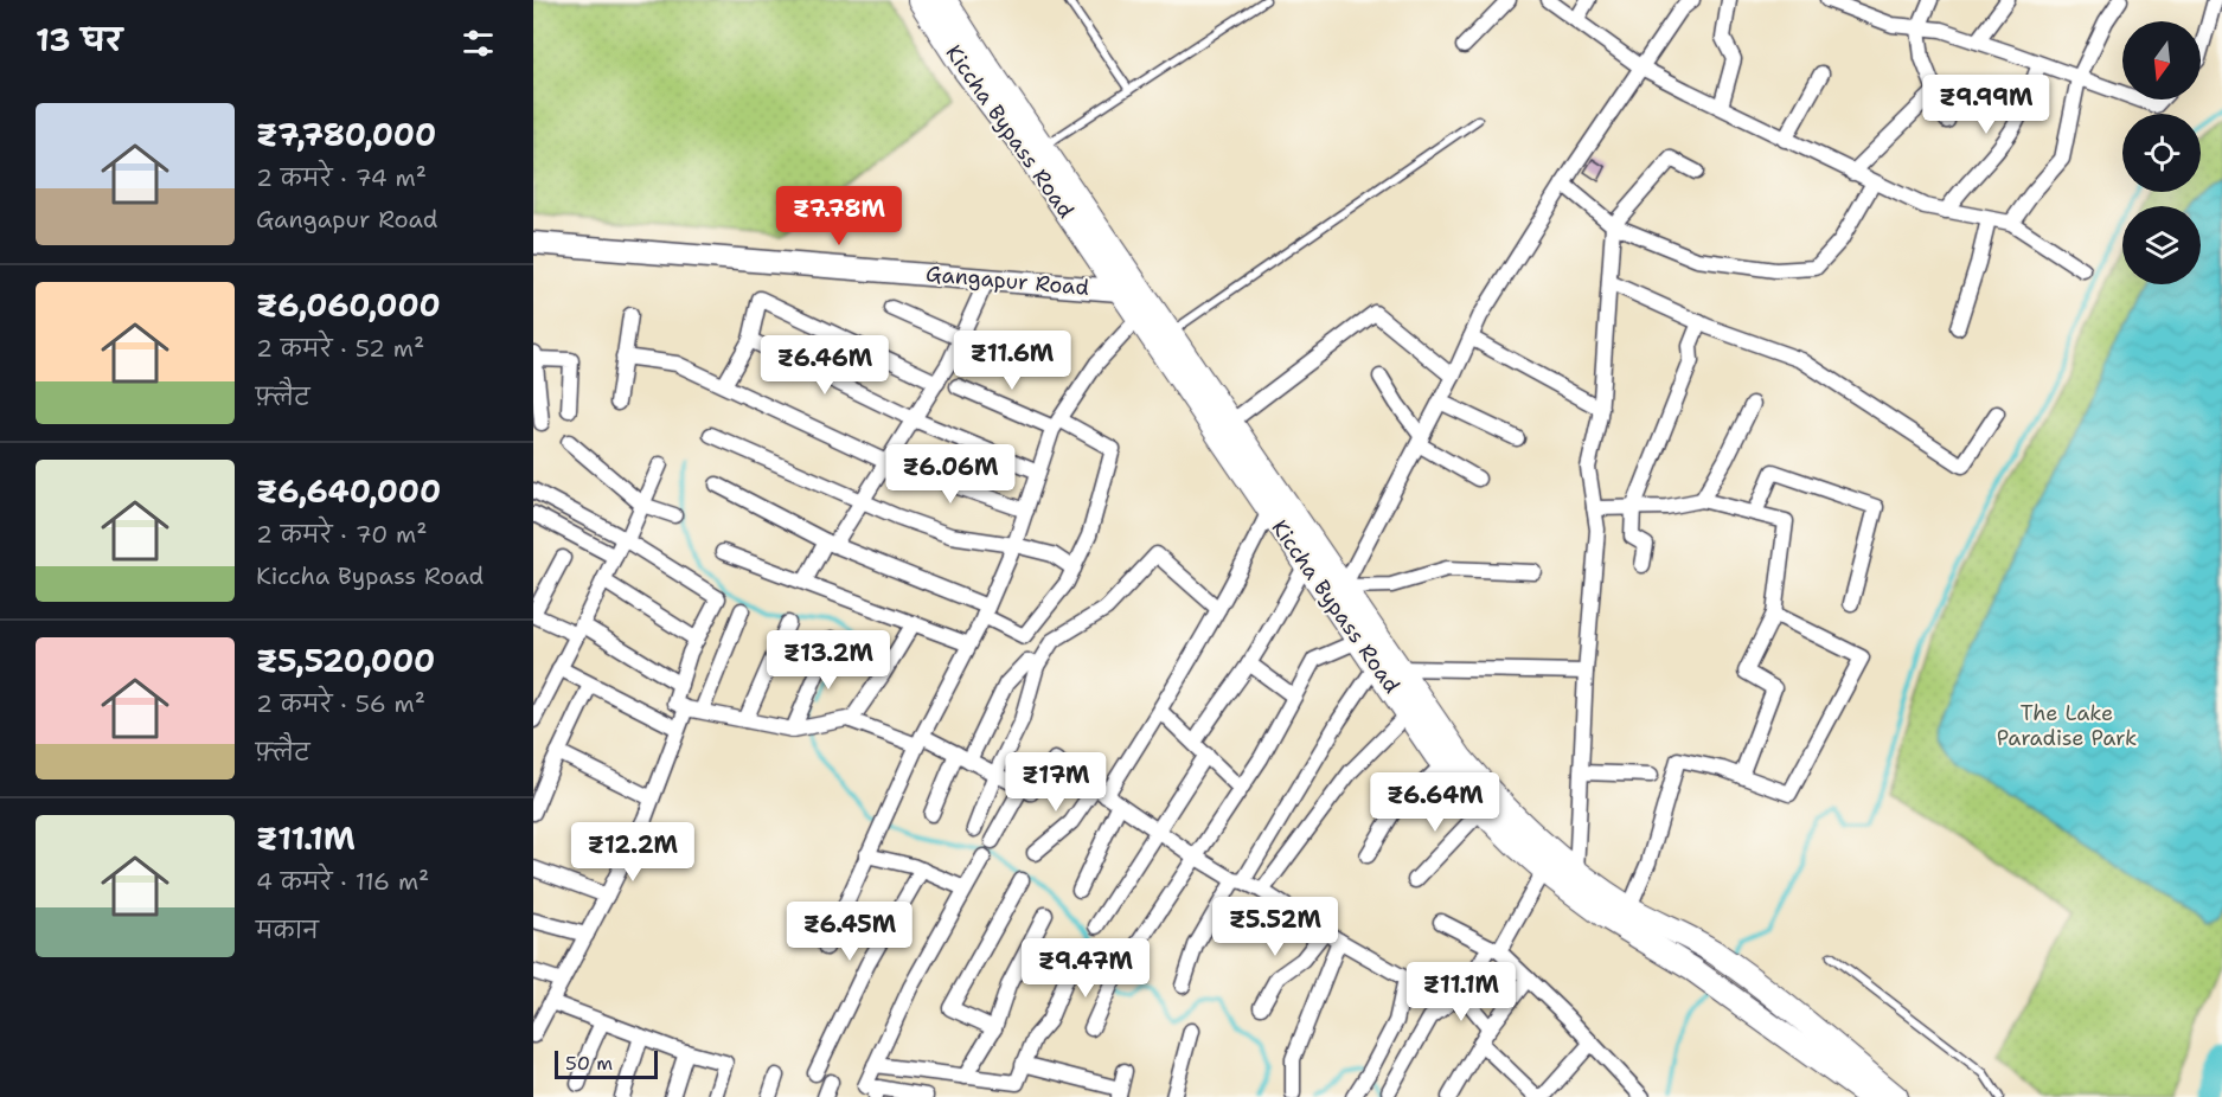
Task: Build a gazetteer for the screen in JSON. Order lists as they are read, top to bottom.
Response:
{
  "streets": {
    "main road": ["Kiccha Bypass Road"],
    "street": ["Gangapur Road"]
  },
  "crossings": [
    ["Kiccha Bypass Road", "Gangapur Road"]
  ],
  "parks": ["The Lake Paradise Park"],
  "scale_bar": "50 m",
  "north": "bottom",
  "page": {
    "heading": "13 घर",
    "price": [
      "₹9.99M",
      "₹7.78M",
      "₹11.6M",
      "₹6.46M",
      "₹6.06M",
      "₹13.2M",
      "₹17M",
      "₹6.64M",
      "₹12.2M",
      "₹5.52M",
      "₹6.45M",
      "₹9.47M",
      "₹11.1M"
    ],
    "list": [
      {
        "name": "₹7,780,000",
        "note": "2 कमरे · 74 m² · Gangapur Road"
      },
      {
        "name": "₹6,060,000",
        "note": "2 कमरे · 52 m² · फ़्लैट"
      },
      {
        "name": "₹6,640,000",
        "note": "2 कमरे · 70 m² · Kiccha Bypass Road"
      },
      {
        "name": "₹5,520,000",
        "note": "2 कमरे · 56 m² · फ़्लैट"
      },
      {
        "name": "₹11.1M",
        "note": "4 कमरे · 116 m² · मकान"
      }
    ],
    "scale": "50 m"
  }
}
